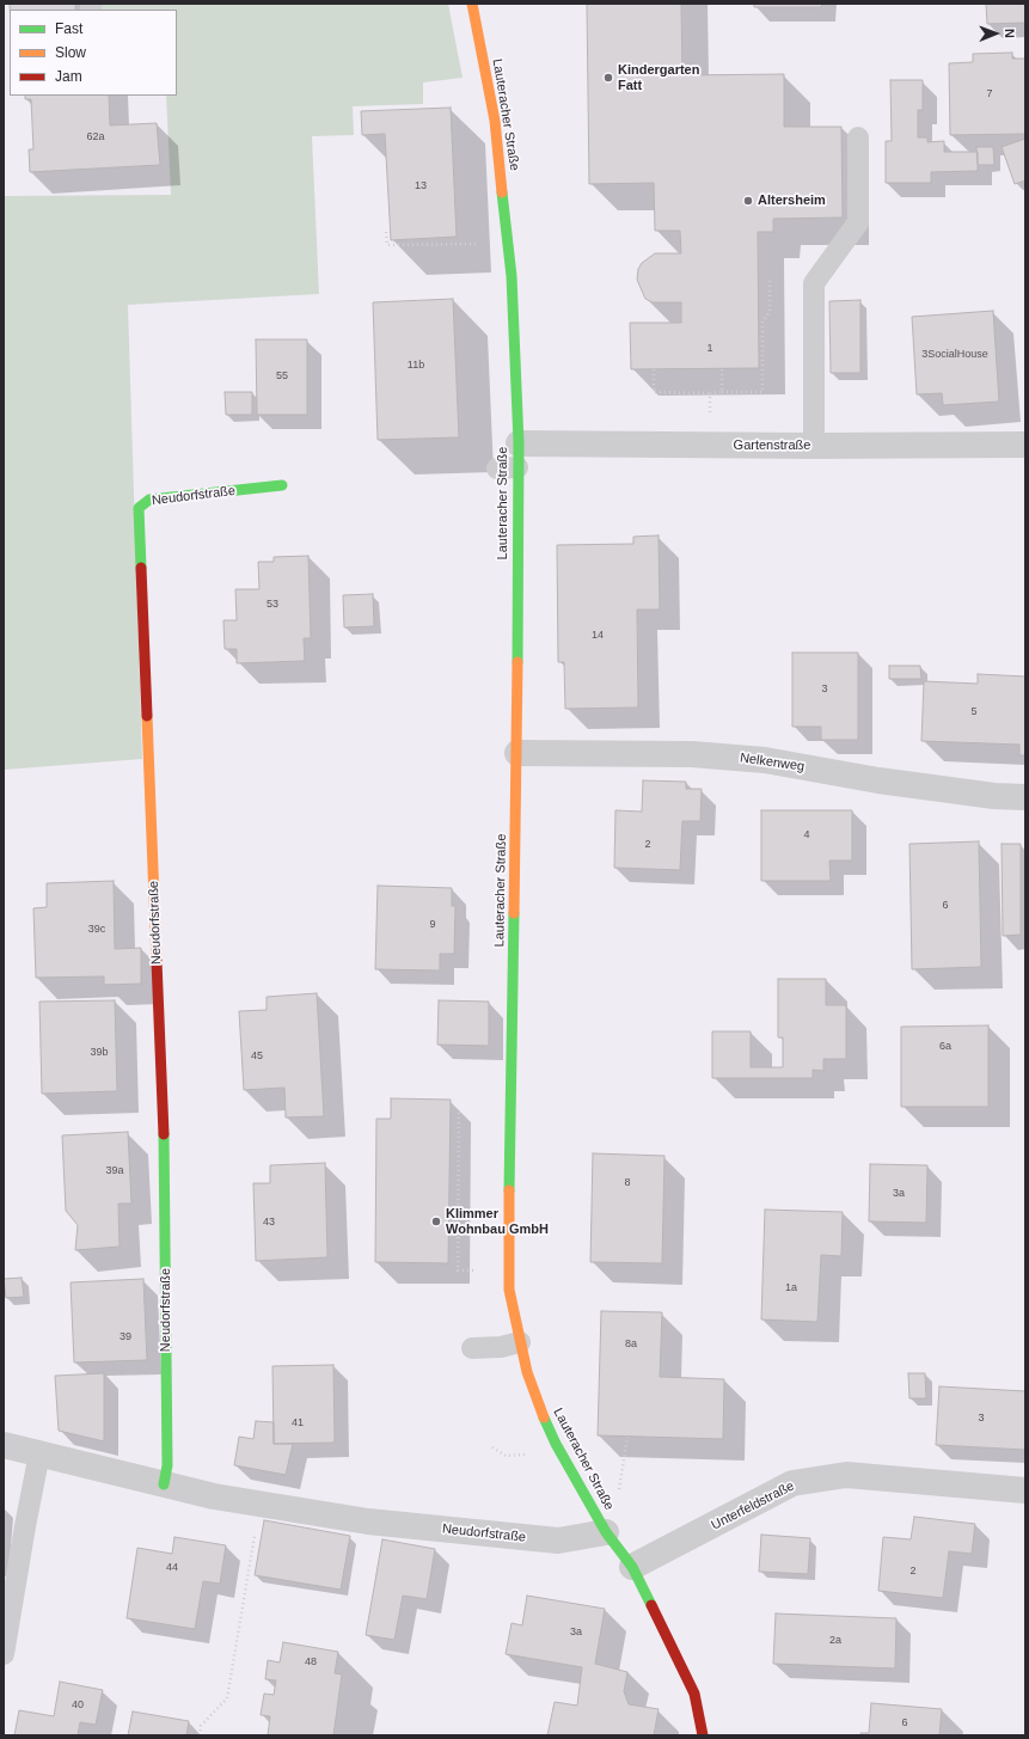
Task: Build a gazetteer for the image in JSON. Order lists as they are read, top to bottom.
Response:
{
  "streets": {
    "street": [
      "Lauteracher Straße",
      "Gartenstraße",
      "Neudorfstraße",
      "Nelkenweg",
      "Unterfeldstraße"
    ]
  },
  "crossings": [
    ["Lauteracher Straße", "Gartenstraße"],
    ["Lauteracher Straße", "Neudorfstraße"],
    ["Lauteracher Straße", "Nelkenweg"],
    ["Lauteracher Straße", "Unterfeldstraße"]
  ],
  "places": ["Kindergarten Fatt", "Altersheim", "Klimmer Wohnbau GmbH"],
  "house_numbers": [
    "7",
    "62a",
    "13",
    "1",
    "3SocialHouse",
    "11b",
    "55",
    "53",
    "14",
    "3",
    "5",
    "4",
    "2",
    "6",
    "9",
    "39c",
    "6a",
    "39b",
    "45",
    "39a",
    "8",
    "3a",
    "43",
    "1a",
    "39",
    "8a",
    "3",
    "41",
    "44",
    "2",
    "3a",
    "2a",
    "48",
    "40",
    "6"
  ],
  "legend": ["Fast", "Slow", "Jam"],
  "north": "right"
}
